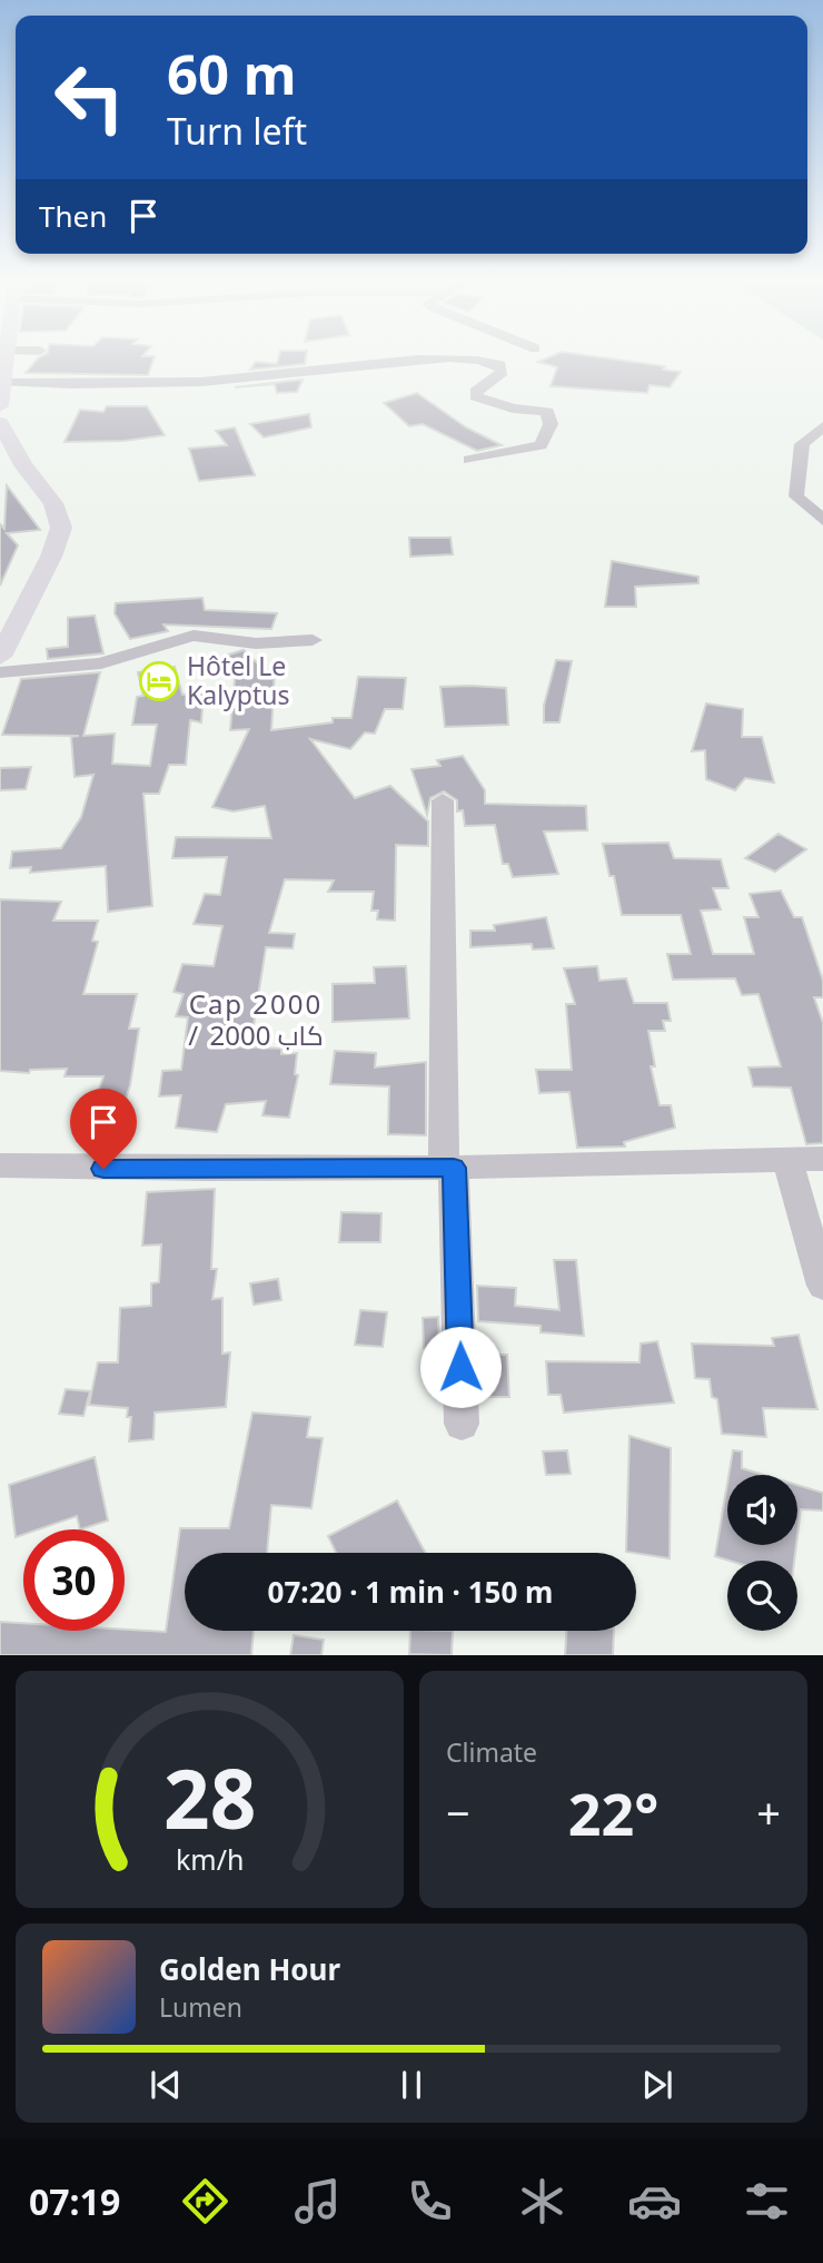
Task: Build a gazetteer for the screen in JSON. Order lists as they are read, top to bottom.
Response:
{
  "districts": ["Cap 2000 / كاب 2000"],
  "places": {
    "hotel": ["Hôtel Le Kalyptus"]
  },
  "page": {
    "turn": ["60 m", "Turn left"],
    "then": "Then",
    "limit": "30",
    "trip": "07:20 · 1 min · 150 m",
    "tile": "Climate",
    "heat": ["−", "22°", "+"],
    "song": ["Golden Hour", "Lumen"],
    "tabs": "07:19",
    "gauge": ["28", "km/h"]
  }
}
